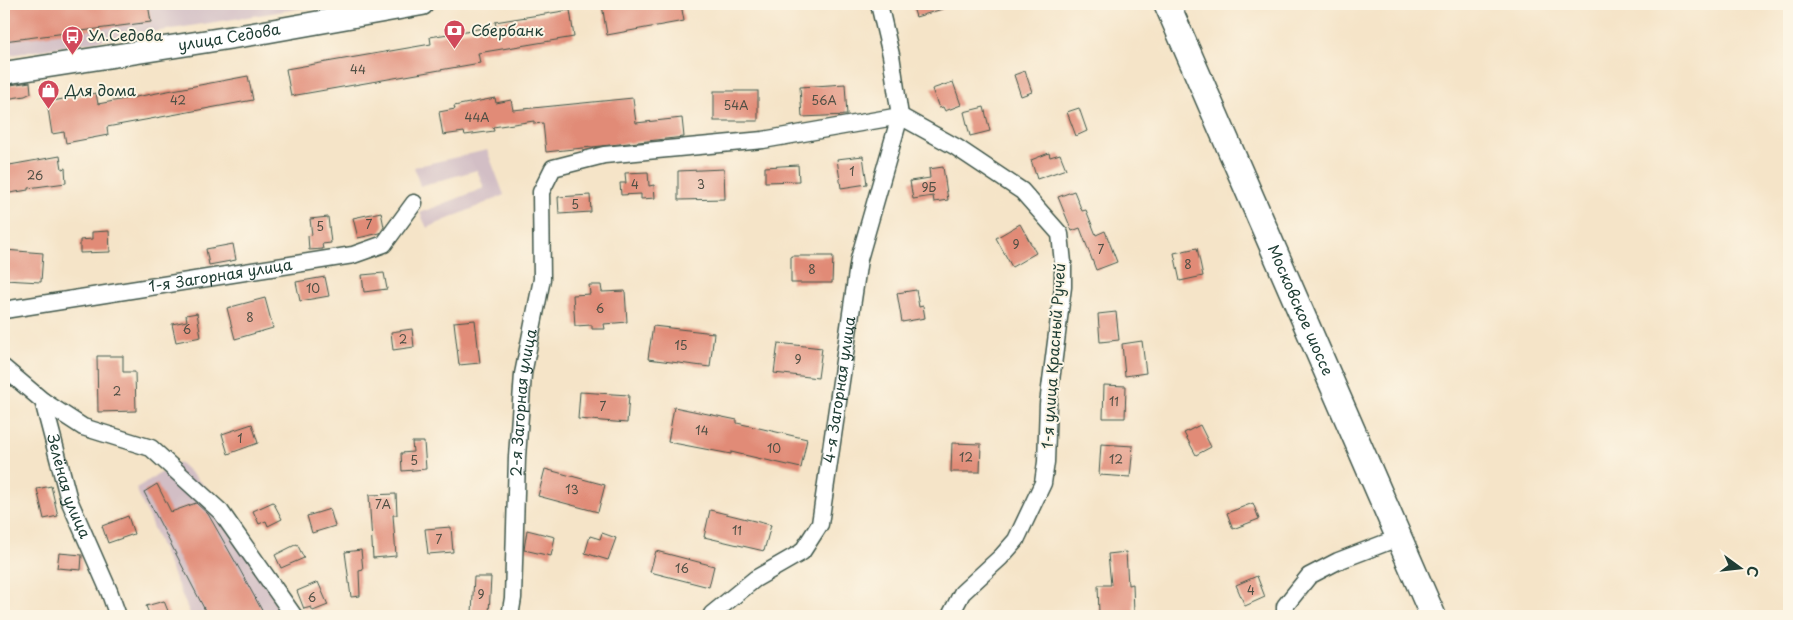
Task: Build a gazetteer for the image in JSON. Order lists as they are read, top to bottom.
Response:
{
  "streets": {
    "main road": ["Московское шоссе"],
    "street": [
      "улица Седова",
      "1-я Загорная улица",
      "1-я улица Красный Ручей",
      "4-я Загорная улица",
      "2-я Загорная улица",
      "Зелёная улица"
    ]
  },
  "crossings": [
    ["1-я улица Красный Ручей", "4-я Загорная улица"],
    ["1-я улица Красный Ручей", "2-я Загорная улица"],
    ["4-я Загорная улица", "2-я Загорная улица"]
  ],
  "places": {
    "bank": ["Сбербанк"],
    "bus stop": ["Ул.Седова"],
    "shop": ["Для дома"]
  },
  "house_numbers": [
    "44",
    "42",
    "56А",
    "54А",
    "44А",
    "1",
    "26",
    "4",
    "3",
    "9Б",
    "5",
    "7",
    "5",
    "9",
    "7",
    "8",
    "8",
    "10",
    "6",
    "8",
    "6",
    "2",
    "15",
    "9",
    "2",
    "11",
    "7",
    "14",
    "1",
    "10",
    "12",
    "12",
    "5",
    "13",
    "7А",
    "11",
    "7",
    "16",
    "4",
    "9",
    "6"
  ],
  "north": "right"
}
